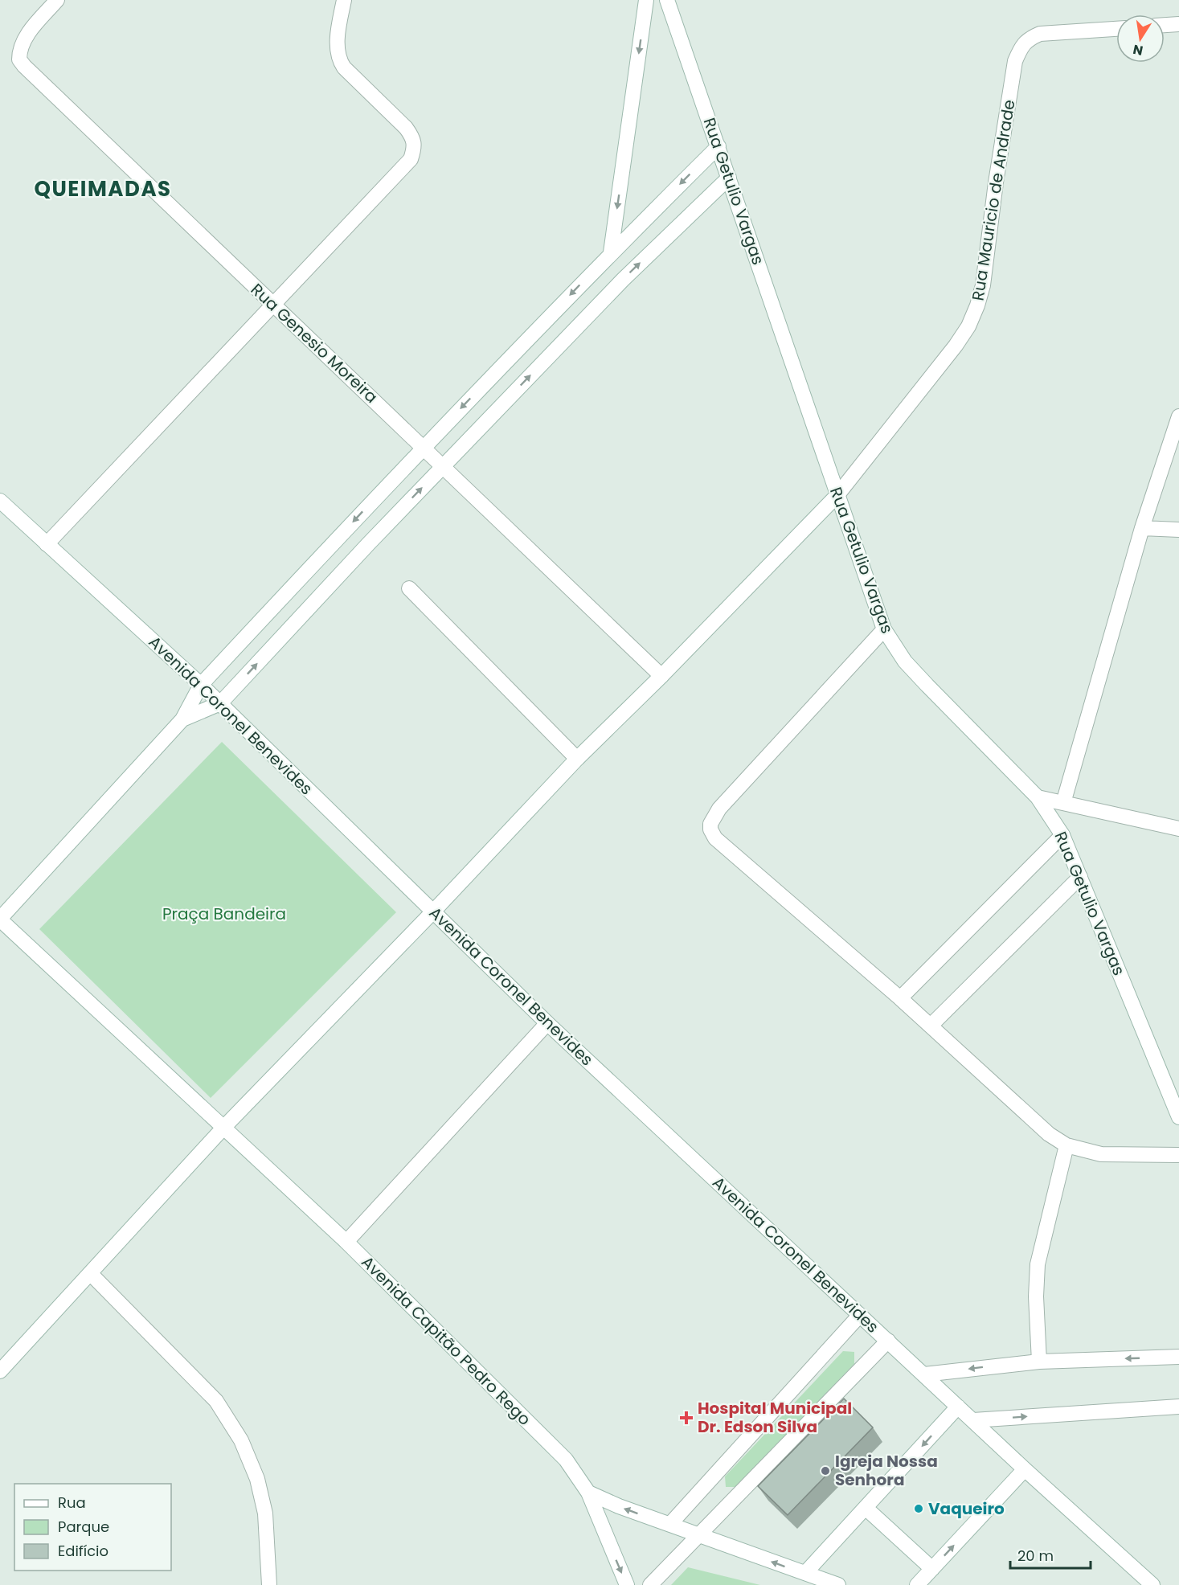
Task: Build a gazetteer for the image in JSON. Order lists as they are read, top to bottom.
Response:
{
  "streets": {
    "street": [
      "Rua Getulio Vargas",
      "Rua Mauricio de Andrade",
      "Rua Genesio Moreira",
      "Avenida Coronel Benevides",
      "Avenida Capitão Pedro Rego"
    ]
  },
  "crossings": [
    ["Rua Getulio Vargas", "Rua Mauricio de Andrade"],
    ["Rua Mauricio de Andrade", "Rua Genesio Moreira"],
    ["Rua Mauricio de Andrade", "Avenida Coronel Benevides"],
    ["Rua Mauricio de Andrade", "Avenida Capitão Pedro Rego"]
  ],
  "districts": ["QUEIMADAS"],
  "parks": ["Praça Bandeira"],
  "places": {
    "health": ["Hospital Municipal Dr. Edson Silva"],
    "other": ["Igreja Nossa Senhora", "Vaqueiro"]
  },
  "legend": ["Rua", "Parque", "Edifício"],
  "scale_bar": "20 m",
  "north": "bottom"
}
